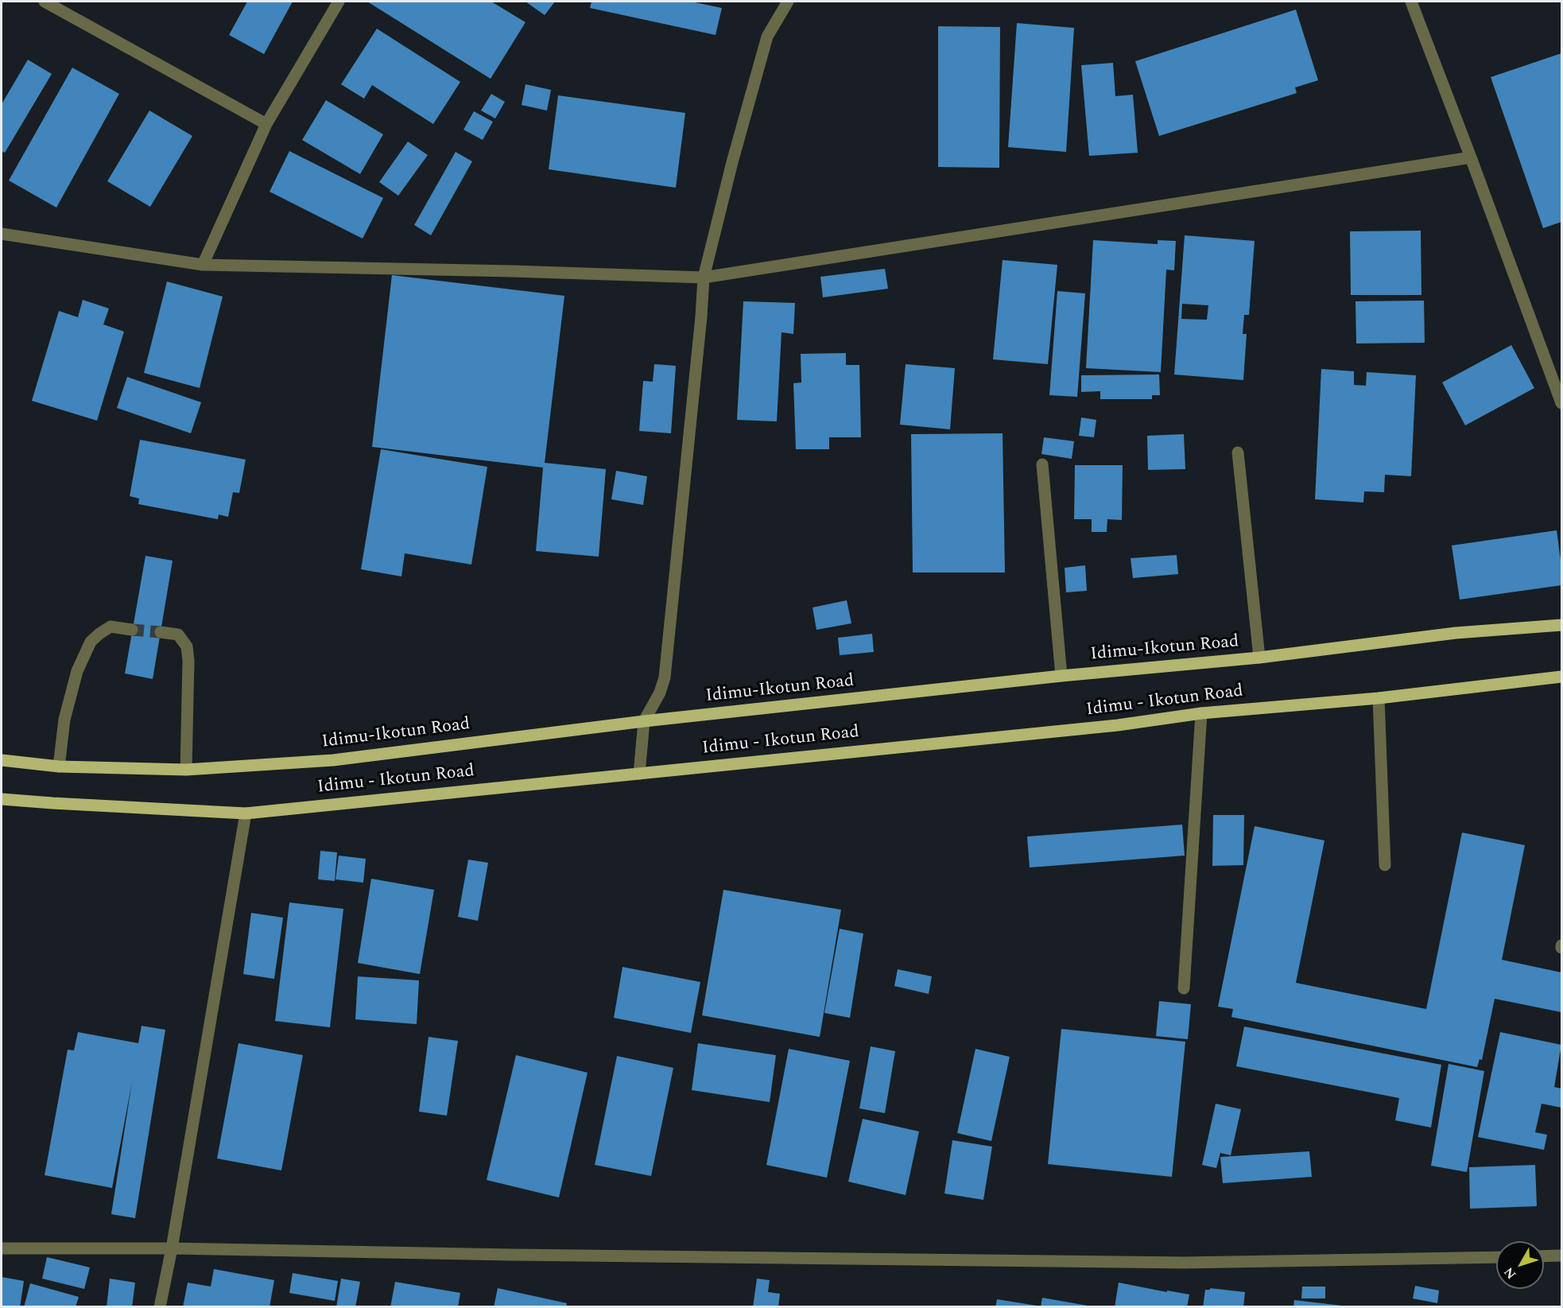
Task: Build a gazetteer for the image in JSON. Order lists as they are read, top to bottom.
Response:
{
  "streets": {
    "main road": ["Idimu-Ikotun Road", "Idimu - Ikotun Road"]
  },
  "north": "bottom left"
}
